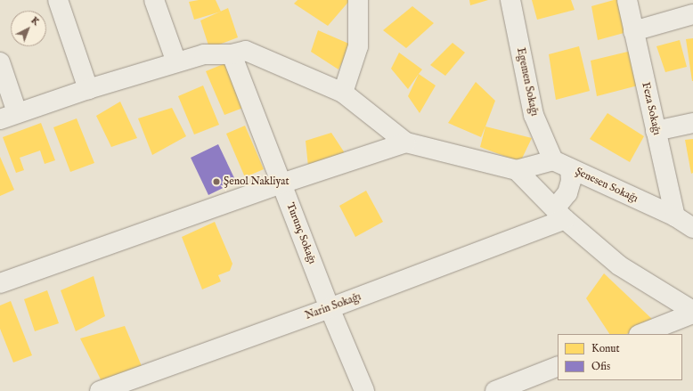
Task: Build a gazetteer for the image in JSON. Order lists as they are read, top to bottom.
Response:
{
  "streets": {
    "street": [
      "Egemen Sokağı",
      "Feza Sokağı",
      "Şenesen Sokağı",
      "Turunç Sokağı",
      "Narin Sokağı"
    ]
  },
  "crossings": [
    ["Egemen Sokağı", "Şenesen Sokağı"],
    ["Feza Sokağı", "Şenesen Sokağı"],
    ["Turunç Sokağı", "Narin Sokağı"]
  ],
  "places": ["Şenol Nakliyat"],
  "legend": ["Konut", "Ofis"],
  "north": "top right"
}
